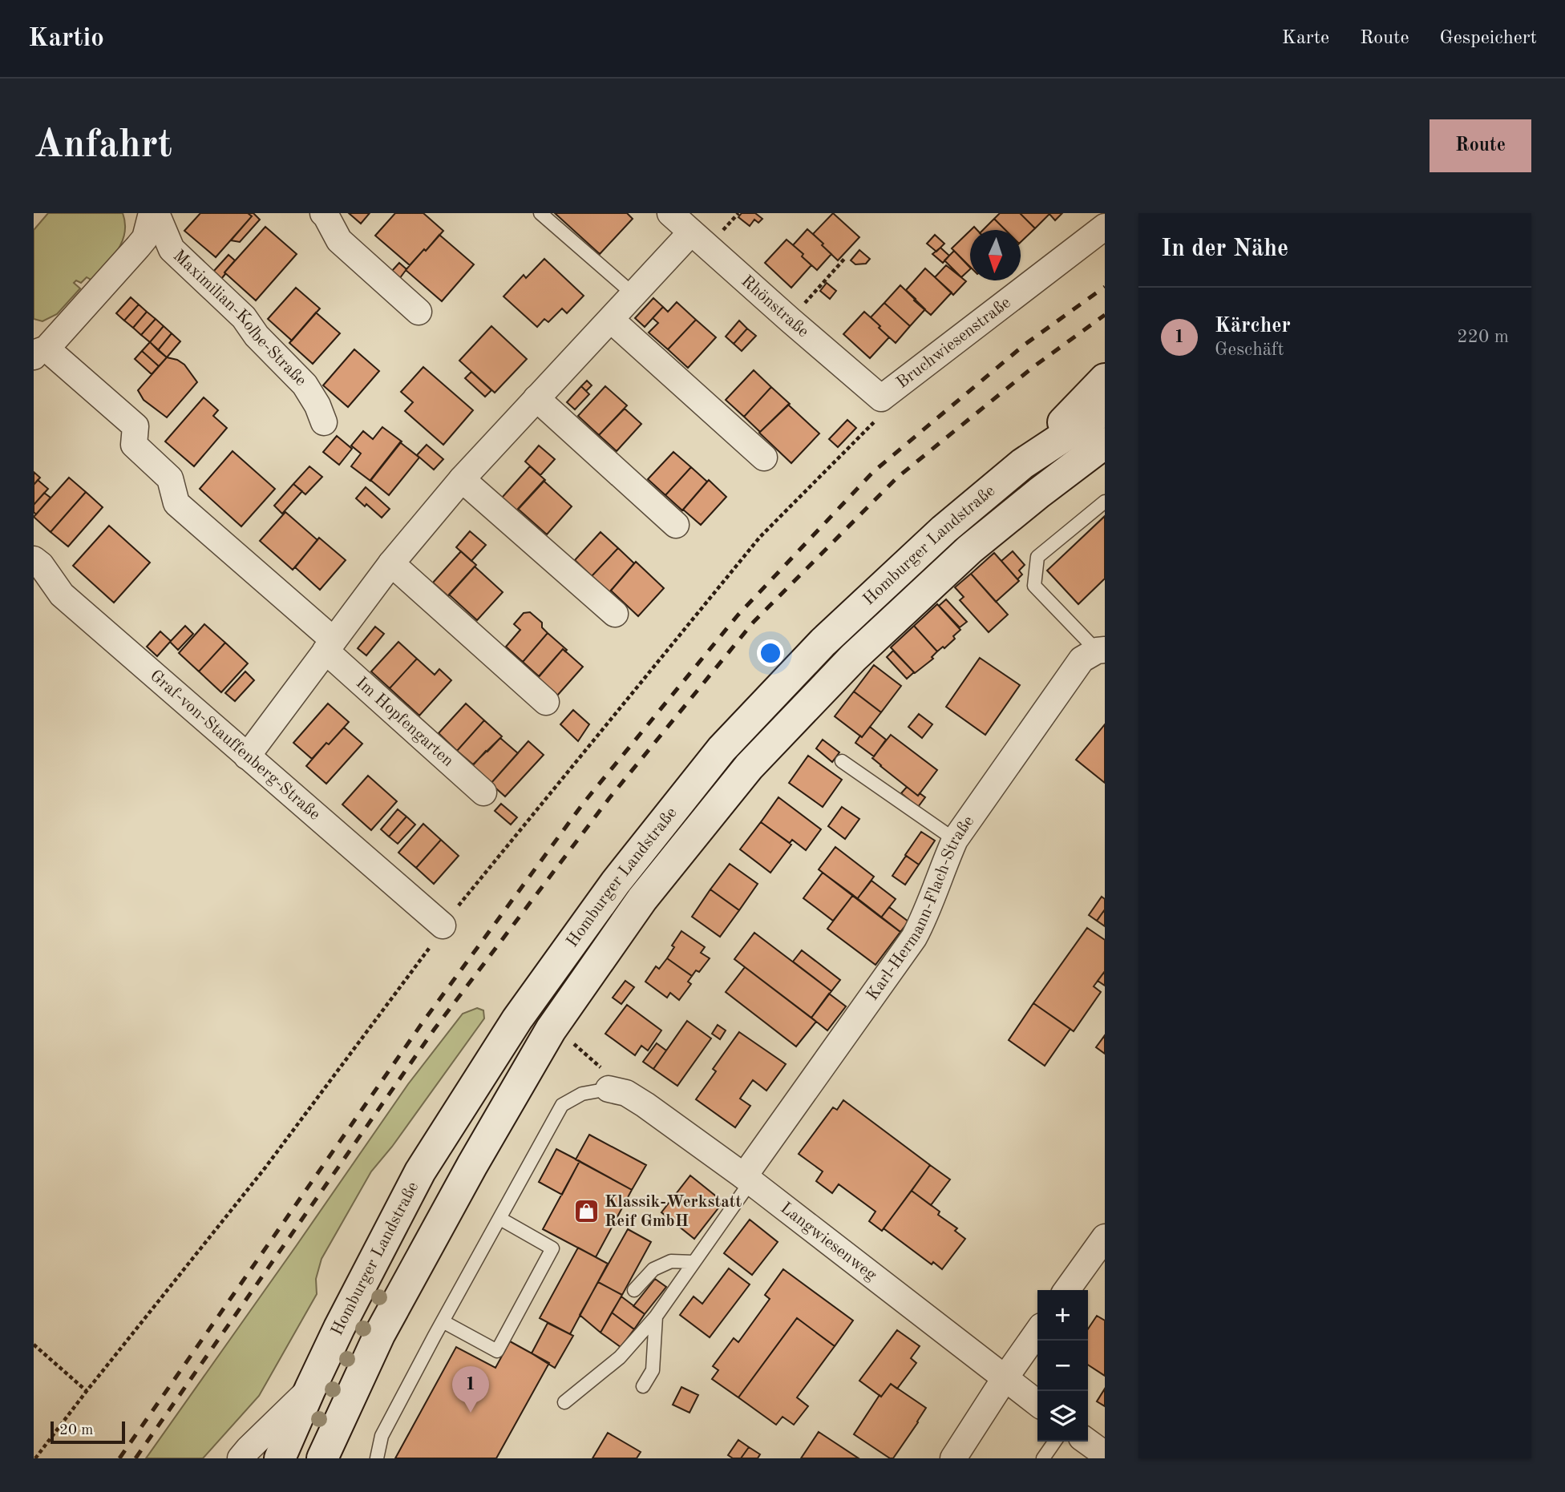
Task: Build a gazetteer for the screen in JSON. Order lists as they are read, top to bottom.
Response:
{
  "streets": {
    "main road": ["Homburger Landstraße"],
    "street": [
      "Rhönstraße",
      "Maximilian-Kolbe-Straße",
      "Bruchwiesenstraße",
      "Im Hopfengarten",
      "Graf-von-Stauffenberg-Straße",
      "Karl-Hermann-Flach-Straße",
      "Langwiesenweg"
    ]
  },
  "crossings": [
    ["Rhönstraße", "Bruchwiesenstraße"],
    ["Karl-Hermann-Flach-Straße", "Langwiesenweg"]
  ],
  "places": {
    "shop": ["Klassik-Werkstatt Reif GmbH"]
  },
  "scale_bar": "20 m",
  "north": "bottom",
  "page": {
    "header": "Kartio",
    "nav": ["Karte", "Route", "Gespeichert"],
    "buttons": "Route",
    "title": "Anfahrt",
    "heading": "In der Nähe",
    "list": [
      {
        "mark": "1",
        "name": "Kärcher",
        "note": "Geschäft",
        "value": "220 m"
      }
    ],
    "map_buttons": ["+", "−"],
    "pins": "1",
    "scale": "20 m"
  }
}
